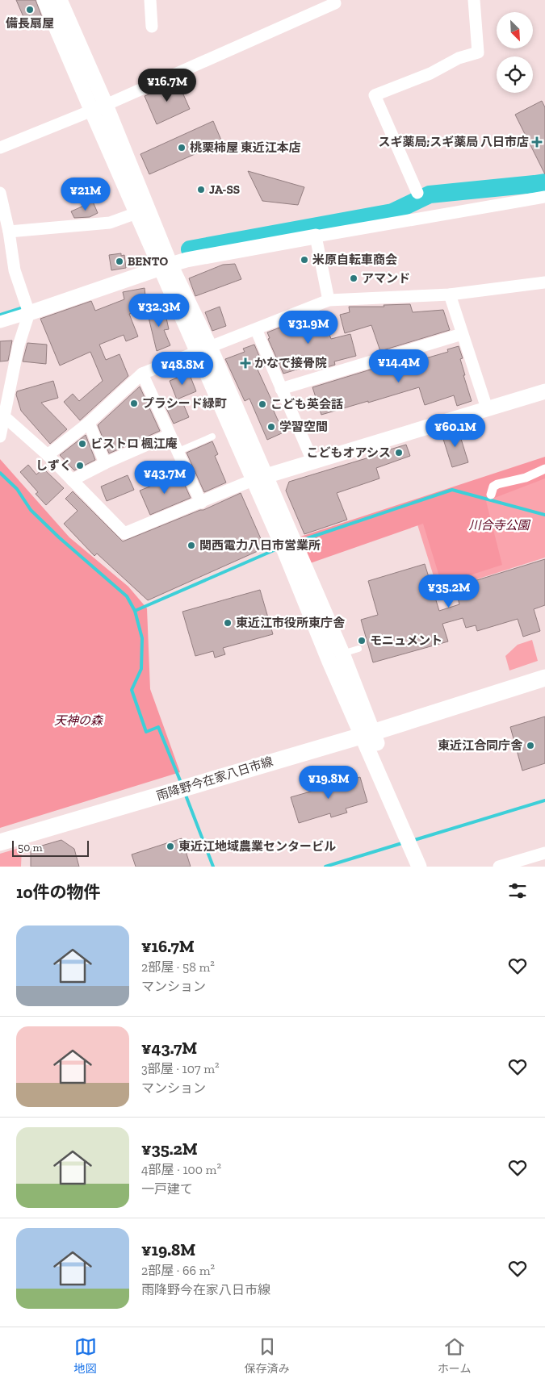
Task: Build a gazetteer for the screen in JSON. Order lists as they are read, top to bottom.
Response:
{
  "streets": {
    "main road": ["雨降野今在家八日市線"]
  },
  "parks": ["川合寺公園", "天神の森"],
  "places": {
    "other": [
      "備長扇屋",
      "桃栗柿屋 東近江本店",
      "JA-SS",
      "米原自転車商会",
      "BENTO",
      "アマンド",
      "プラシード緑町",
      "こども英会話",
      "学習空間",
      "ビストロ 楓江庵",
      "こどもオアシス",
      "しずく",
      "関西電力八日市営業所",
      "東近江市役所東庁舎",
      "モニュメント",
      "東近江合同庁舎",
      "東近江地域農業センタービル"
    ],
    "health": ["スギ薬局;スギ薬局 八日市店", "かなで接骨院"]
  },
  "scale_bar": "50 m",
  "north": "bottom right",
  "page": {
    "price": [
      "¥16.7M",
      "¥21M",
      "¥32.3M",
      "¥31.9M",
      "¥14.4M",
      "¥48.8M",
      "¥60.1M",
      "¥43.7M",
      "¥35.2M",
      "¥19.8M"
    ],
    "scale": "50 m",
    "heading": "10件の物件",
    "list": [
      {
        "name": "¥16.7M",
        "note": "2部屋 · 58 m² · マンション"
      },
      {
        "name": "¥43.7M",
        "note": "3部屋 · 107 m² · マンション"
      },
      {
        "name": "¥35.2M",
        "note": "4部屋 · 100 m² · 一戸建て"
      },
      {
        "name": "¥19.8M",
        "note": "2部屋 · 66 m² · 雨降野今在家八日市線"
      }
    ],
    "tabs": ["地図", "保存済み", "ホーム"]
  }
}
